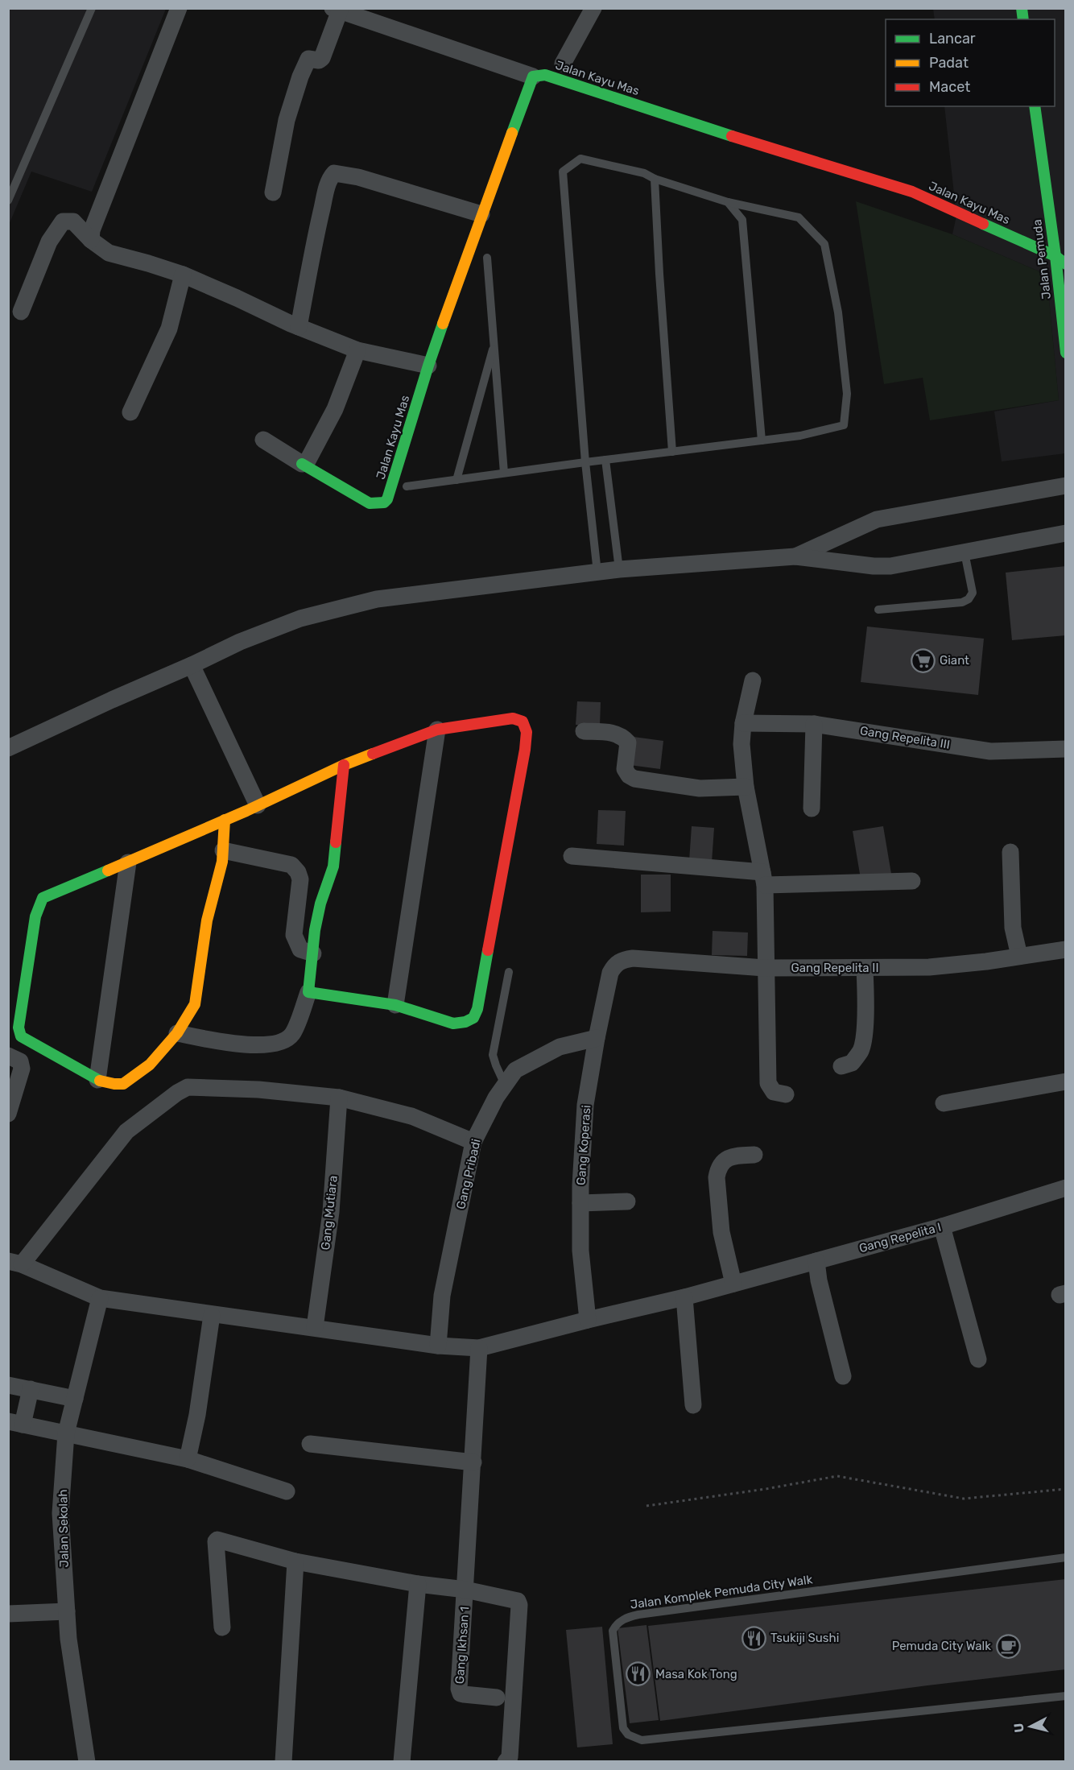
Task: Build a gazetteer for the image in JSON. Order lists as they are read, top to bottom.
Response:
{
  "streets": {
    "street": [
      "Jalan Kayu Mas",
      "Jalan Pemuda",
      "Gang Repelita III",
      "Gang Repelita II",
      "Gang Koperasi",
      "Gang Pribadi",
      "Gang Mutiara",
      "Gang Repelita I",
      "Jalan Sekolah",
      "Gang Ikhsan 1"
    ],
    "lane": ["Jalan Komplek Pemuda City Walk"]
  },
  "crossings": [
    ["Jalan Kayu Mas", "Jalan Pemuda"],
    ["Gang Repelita II", "Gang Koperasi"],
    ["Gang Koperasi", "Gang Pribadi"],
    ["Gang Koperasi", "Gang Repelita I"],
    ["Gang Pribadi", "Gang Repelita I"],
    ["Gang Mutiara", "Gang Repelita I"],
    ["Gang Repelita I", "Jalan Sekolah"]
  ],
  "places": {
    "supermarket": ["Giant"],
    "restaurant": ["Tsukiji Sushi", "Masa Kok Tong"],
    "cafe": ["Pemuda City Walk"]
  },
  "legend": ["Lancar", "Padat", "Macet"],
  "north": "left"
}
